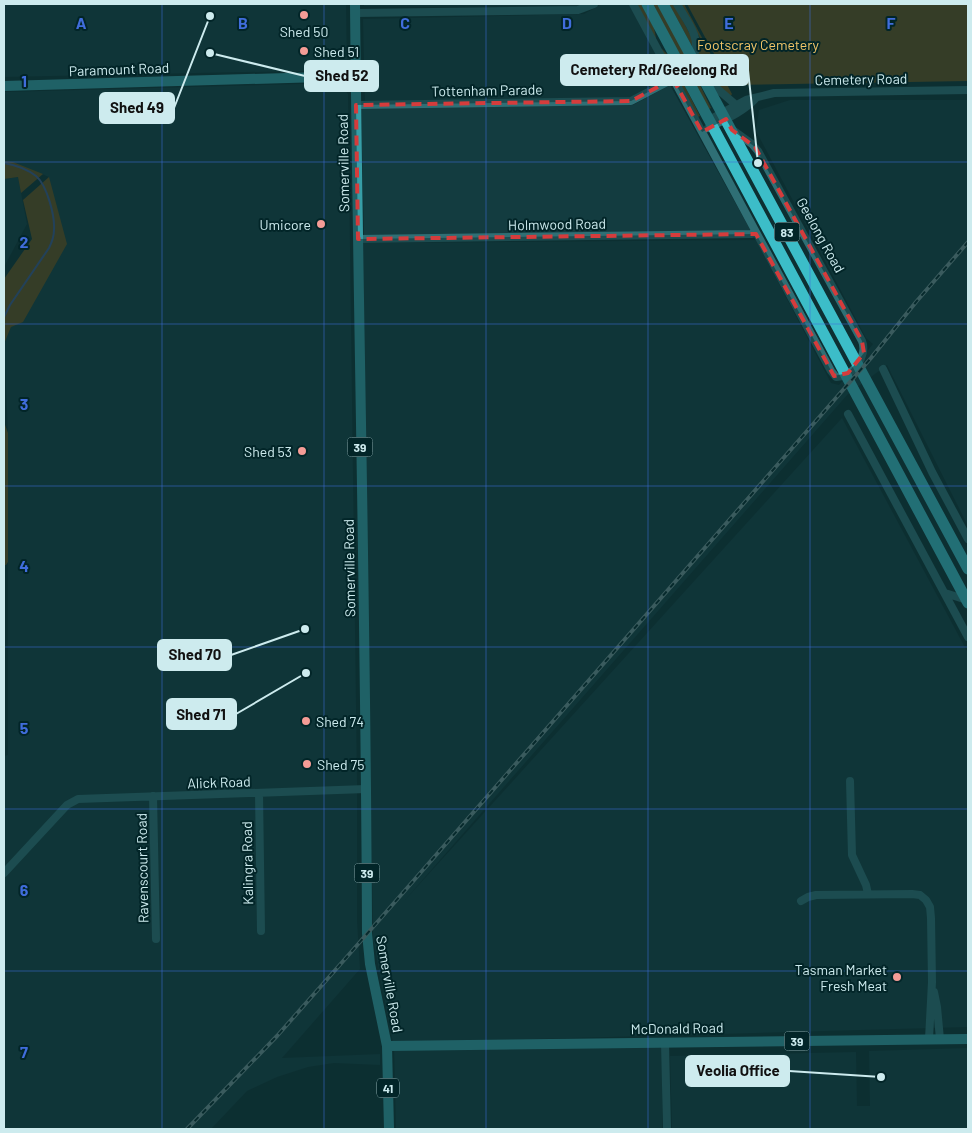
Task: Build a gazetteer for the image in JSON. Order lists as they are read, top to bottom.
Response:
{
  "streets": {
    "highway": ["83", "Geelong Road"],
    "main road": [
      "Paramount Road",
      "Somerville Road",
      "39",
      "McDonald Road",
      "41"
    ],
    "street": [
      "Cemetery Road",
      "Tottenham Parade",
      "Holmwood Road",
      "Alick Road",
      "Kalingra Road",
      "Ravenscourt Road"
    ]
  },
  "crossings": [
    ["Paramount Road", "Somerville Road"],
    ["Cemetery Road", "Geelong Road"],
    ["Tottenham Parade", "Somerville Road"],
    ["Tottenham Parade", "Geelong Road"],
    ["Somerville Road", "Holmwood Road"],
    ["Somerville Road", "Alick Road"],
    ["Somerville Road", "McDonald Road"],
    ["Holmwood Road", "Geelong Road"],
    ["Alick Road", "Kalingra Road"],
    ["Alick Road", "Ravenscourt Road"]
  ],
  "parks": ["Footscray Cemetery"],
  "places": [
    "Shed 50",
    "Shed 49",
    "Shed 51",
    "Shed 52",
    "Cemetery Rd/Geelong Rd",
    "Umicore",
    "Shed 53",
    "Shed 70",
    "Shed 71",
    "Shed 74",
    "Shed 75",
    "Tasman Market Fresh Meat",
    "Veolia Office"
  ],
  "grid": {
    "columns": [
      "A",
      "B",
      "C",
      "D",
      "E",
      "F"
    ],
    "rows": [
      "1",
      "2",
      "3",
      "4",
      "5",
      "6",
      "7"
    ]
  }
}
